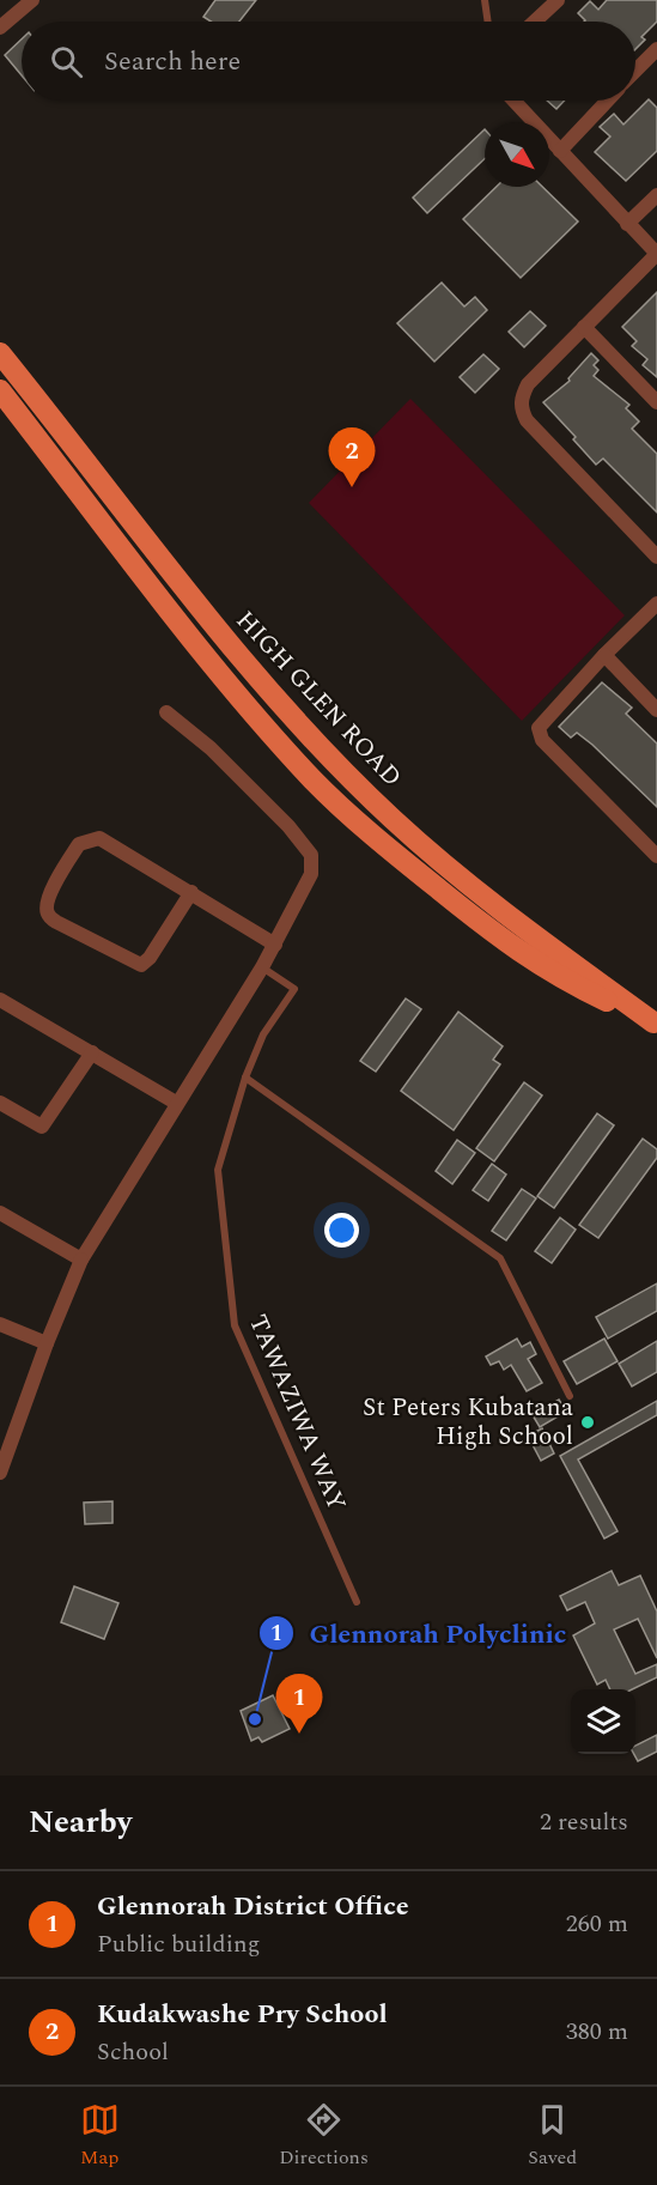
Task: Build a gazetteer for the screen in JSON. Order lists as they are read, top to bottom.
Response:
{
  "streets": {
    "main road": ["HIGH GLEN ROAD"],
    "lane": ["TAWAZIWA WAY"]
  },
  "places": ["St Peters Kubatana High School", "Glennorah Polyclinic"],
  "north": "bottom right",
  "page": {
    "search": "Search here",
    "pins": ["2", "1"],
    "heading": ["Nearby", "2 results"],
    "list": [
      {
        "mark": "1",
        "name": "Glennorah District Office",
        "note": "Public building",
        "value": "260 m"
      },
      {
        "mark": "2",
        "name": "Kudakwashe Pry School",
        "note": "School",
        "value": "380 m"
      }
    ],
    "nav": ["Map", "Directions", "Saved"]
  }
}
